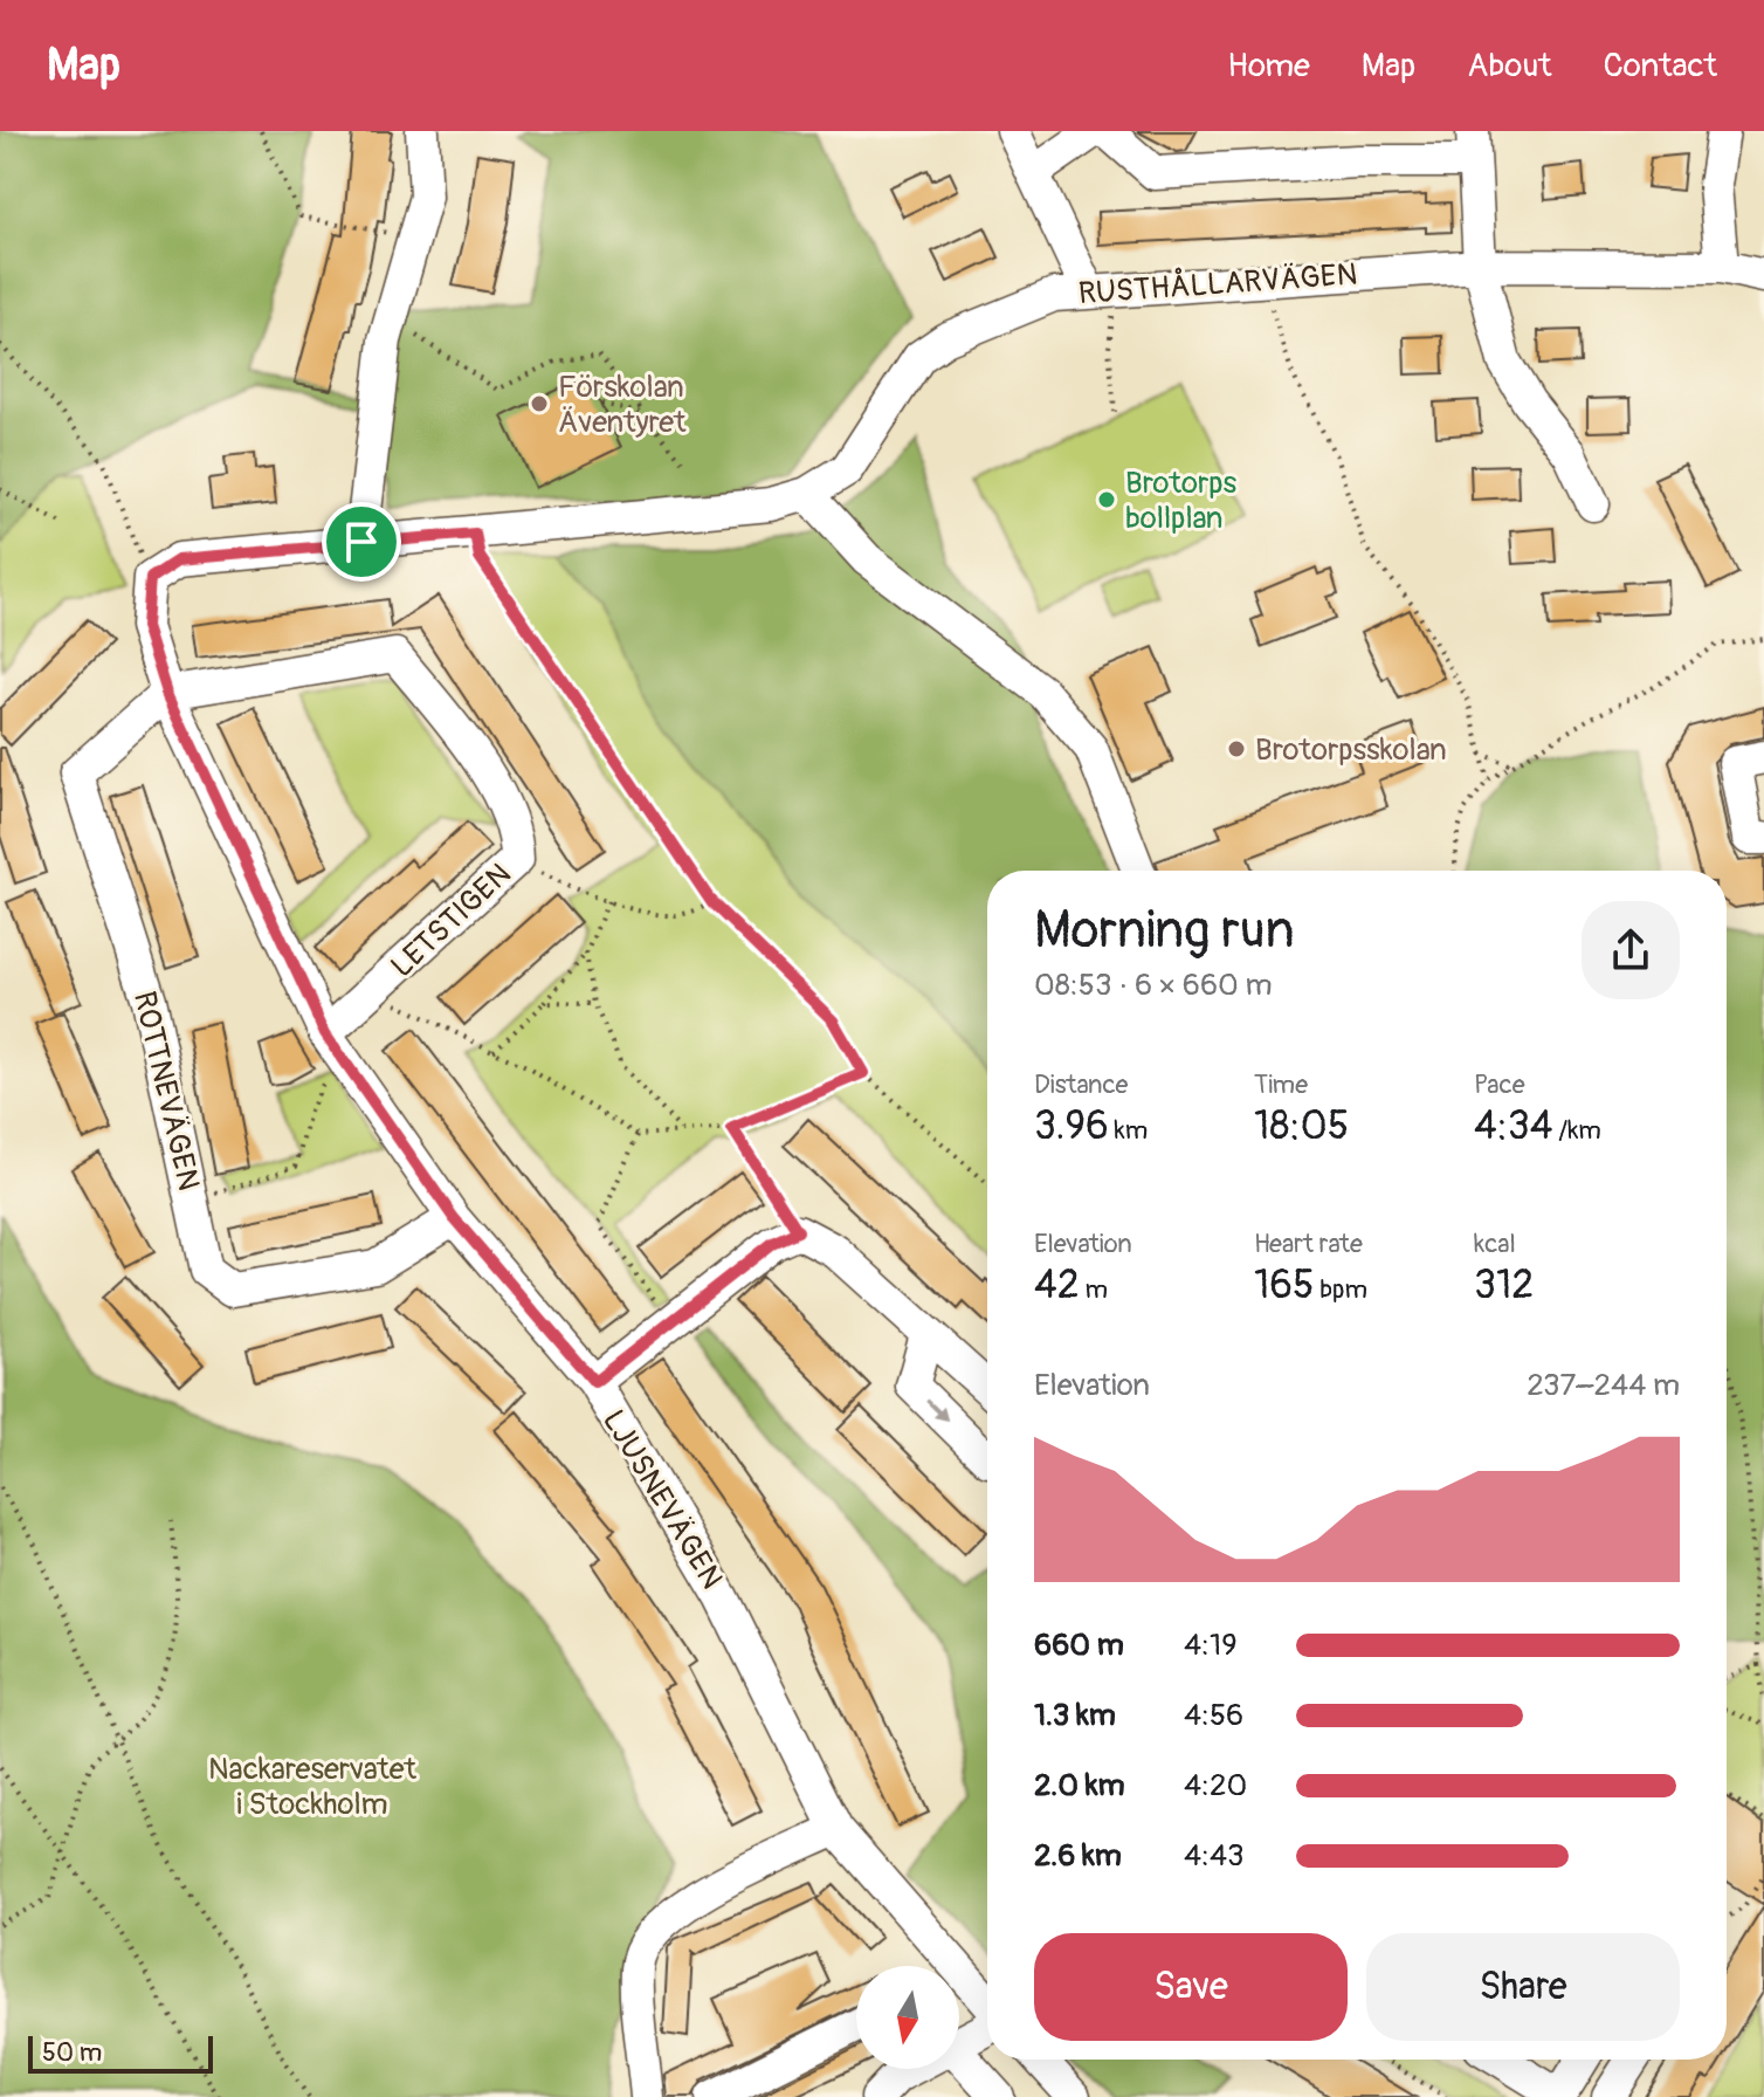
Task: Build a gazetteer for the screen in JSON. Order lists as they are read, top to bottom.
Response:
{
  "streets": {
    "street": [
      "RUSTHÅLLARVÄGEN",
      "LETSTIGEN",
      "ROTTNEVÄGEN",
      "LJUSNEVÄGEN"
    ]
  },
  "crossings": [
    ["RUSTHÅLLARVÄGEN", "LJUSNEVÄGEN"],
    ["LETSTIGEN", "ROTTNEVÄGEN"],
    ["LETSTIGEN", "LJUSNEVÄGEN"],
    ["ROTTNEVÄGEN", "LJUSNEVÄGEN"]
  ],
  "parks": ["Nackareservatet i Stockholm"],
  "places": ["Förskolan Äventyret", "Brotorps bollplan", "Brotorpsskolan"],
  "scale_bar": "50 m",
  "north": "bottom",
  "page": {
    "header": "Map",
    "nav": [
      "Home",
      "Map",
      "About",
      "Contact"
    ],
    "heading": ["Morning run", "08:53 · 6 × 660 m"],
    "stats": [
      ["Distance", "3.96 km"],
      ["Time", "18:05"],
      ["Pace", "4:34 /km"],
      ["Elevation", "42 m"],
      ["Heart rate", "165 bpm"],
      ["kcal", "312"]
    ],
    "chart": ["Elevation", "237–244 m"],
    "list": [
      {
        "name": "660 m",
        "note": "4:19"
      },
      {
        "name": "1.3 km",
        "note": "4:56"
      },
      {
        "name": "2.0 km",
        "note": "4:20"
      },
      {
        "name": "2.6 km",
        "note": "4:43"
      }
    ],
    "buttons": ["Save", "Share"],
    "scale": "50 m"
  }
}
